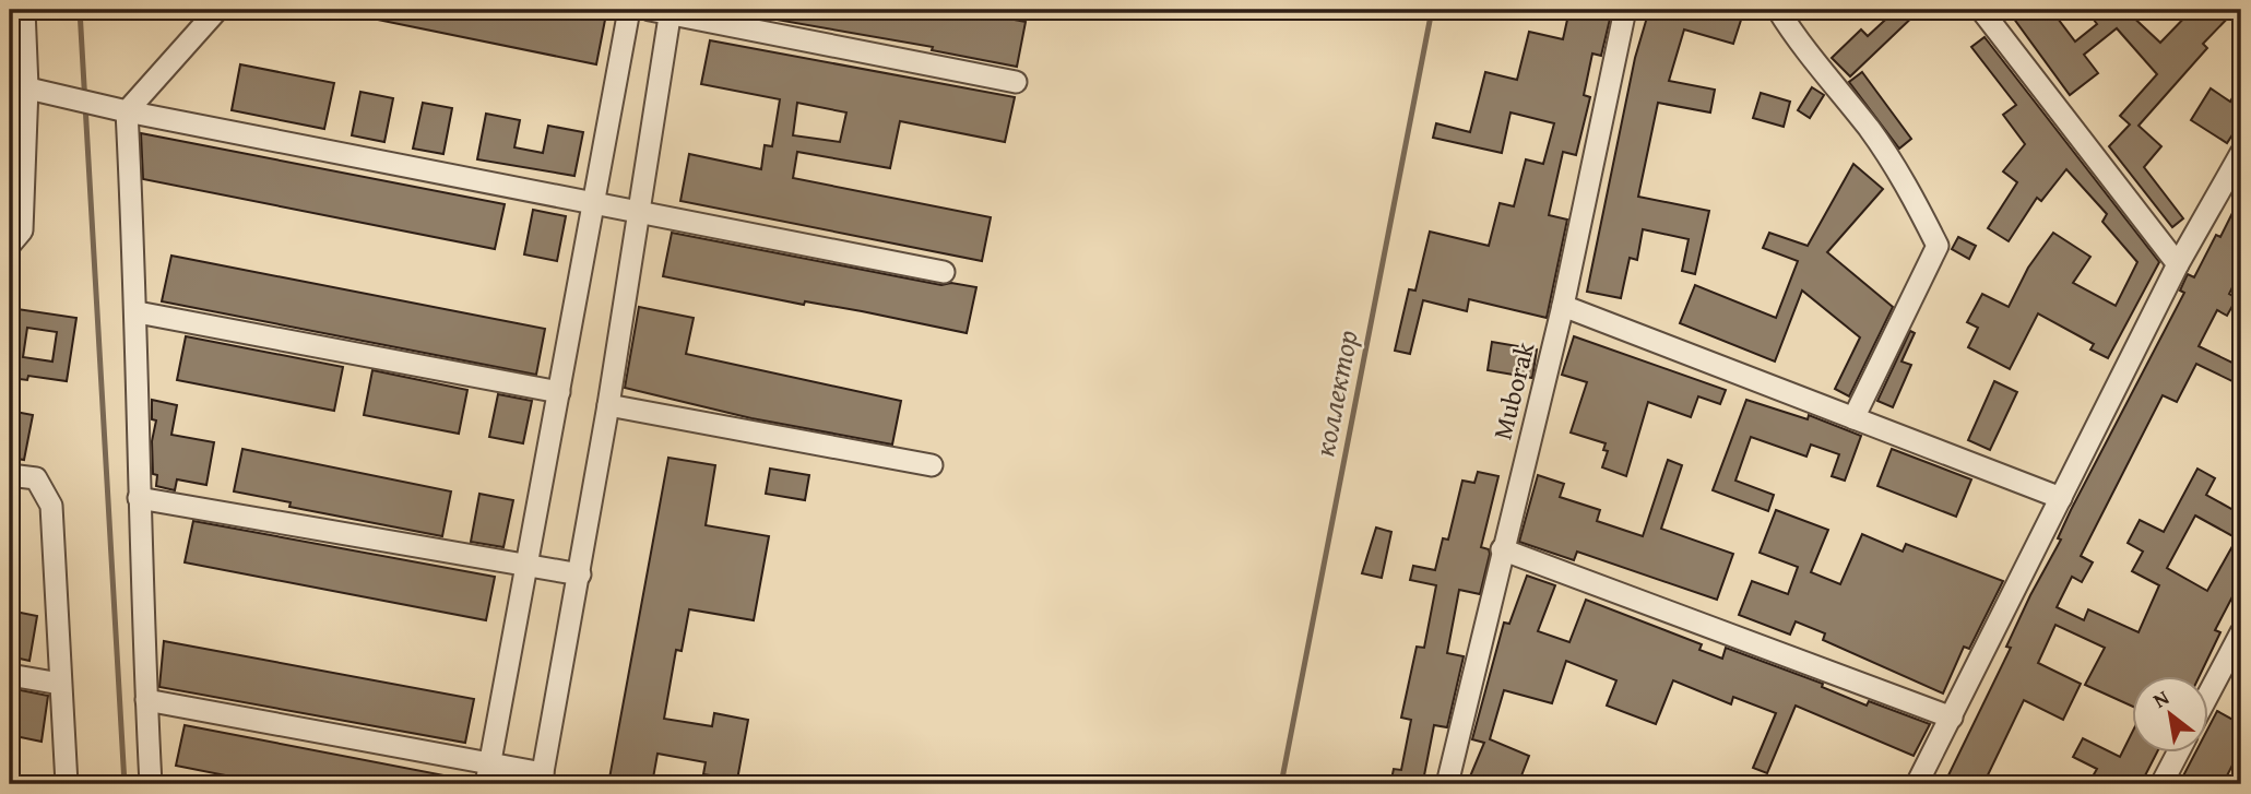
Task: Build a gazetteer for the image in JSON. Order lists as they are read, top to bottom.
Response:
{
  "streets": {
    "street": ["Muborak"]
  },
  "water": ["коллектор"],
  "north": "top left"
}
